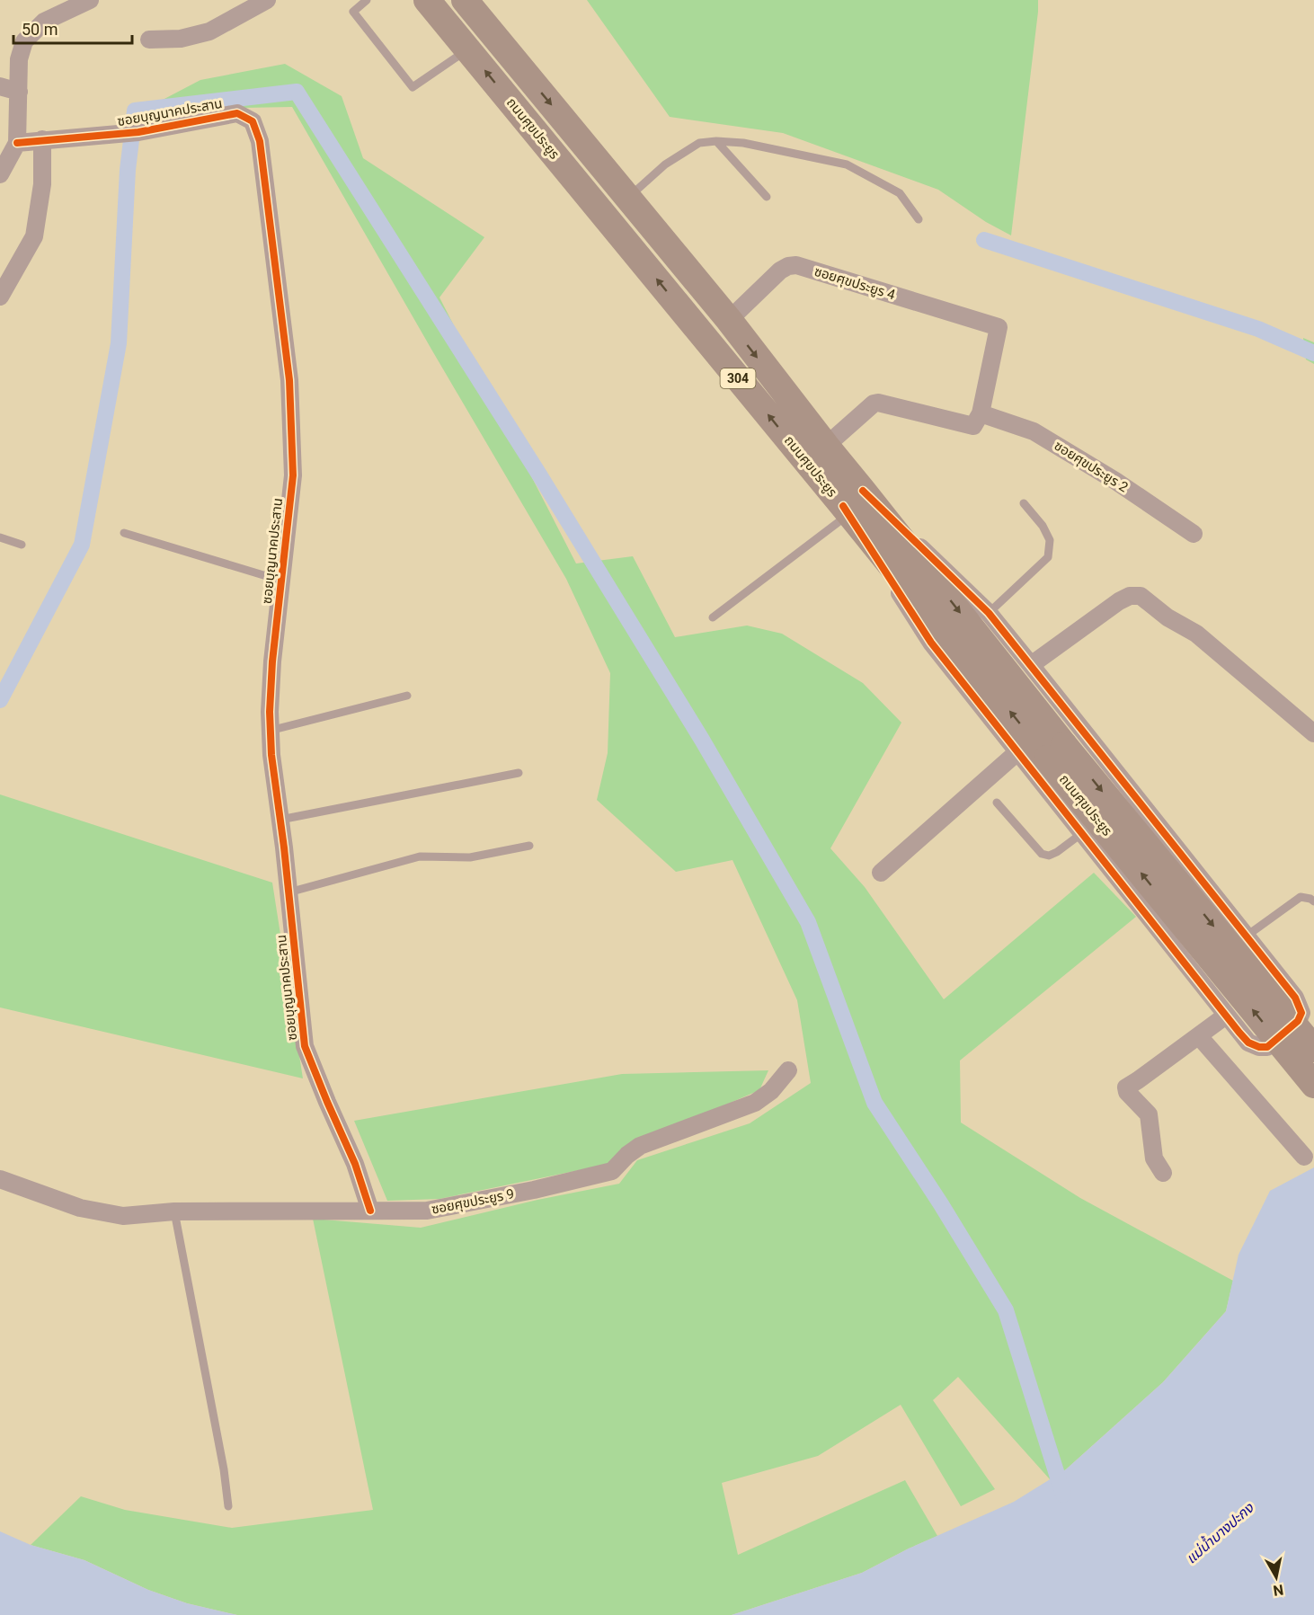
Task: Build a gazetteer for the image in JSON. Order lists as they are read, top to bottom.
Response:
{
  "streets": {
    "main road": ["ถนนศุขประยูร", "304"],
    "street": [
      "ซอยบุญนาคประสาน",
      "ซอยศุขประยูร 4",
      "ซอยศุขประยูร 2",
      "ซอยศุขประยูร 9"
    ]
  },
  "crossings": [
    ["ซอยบุญนาคประสาน", "ซอยศุขประยูร 9"],
    ["ถนนศุขประยูร", "ซอยศุขประยูร 4"],
    ["ซอยศุขประยูร 4", "ซอยศุขประยูร 2"]
  ],
  "water": ["แม่น้ำบางปะกง"],
  "scale_bar": "50 m",
  "north": "bottom"
}
